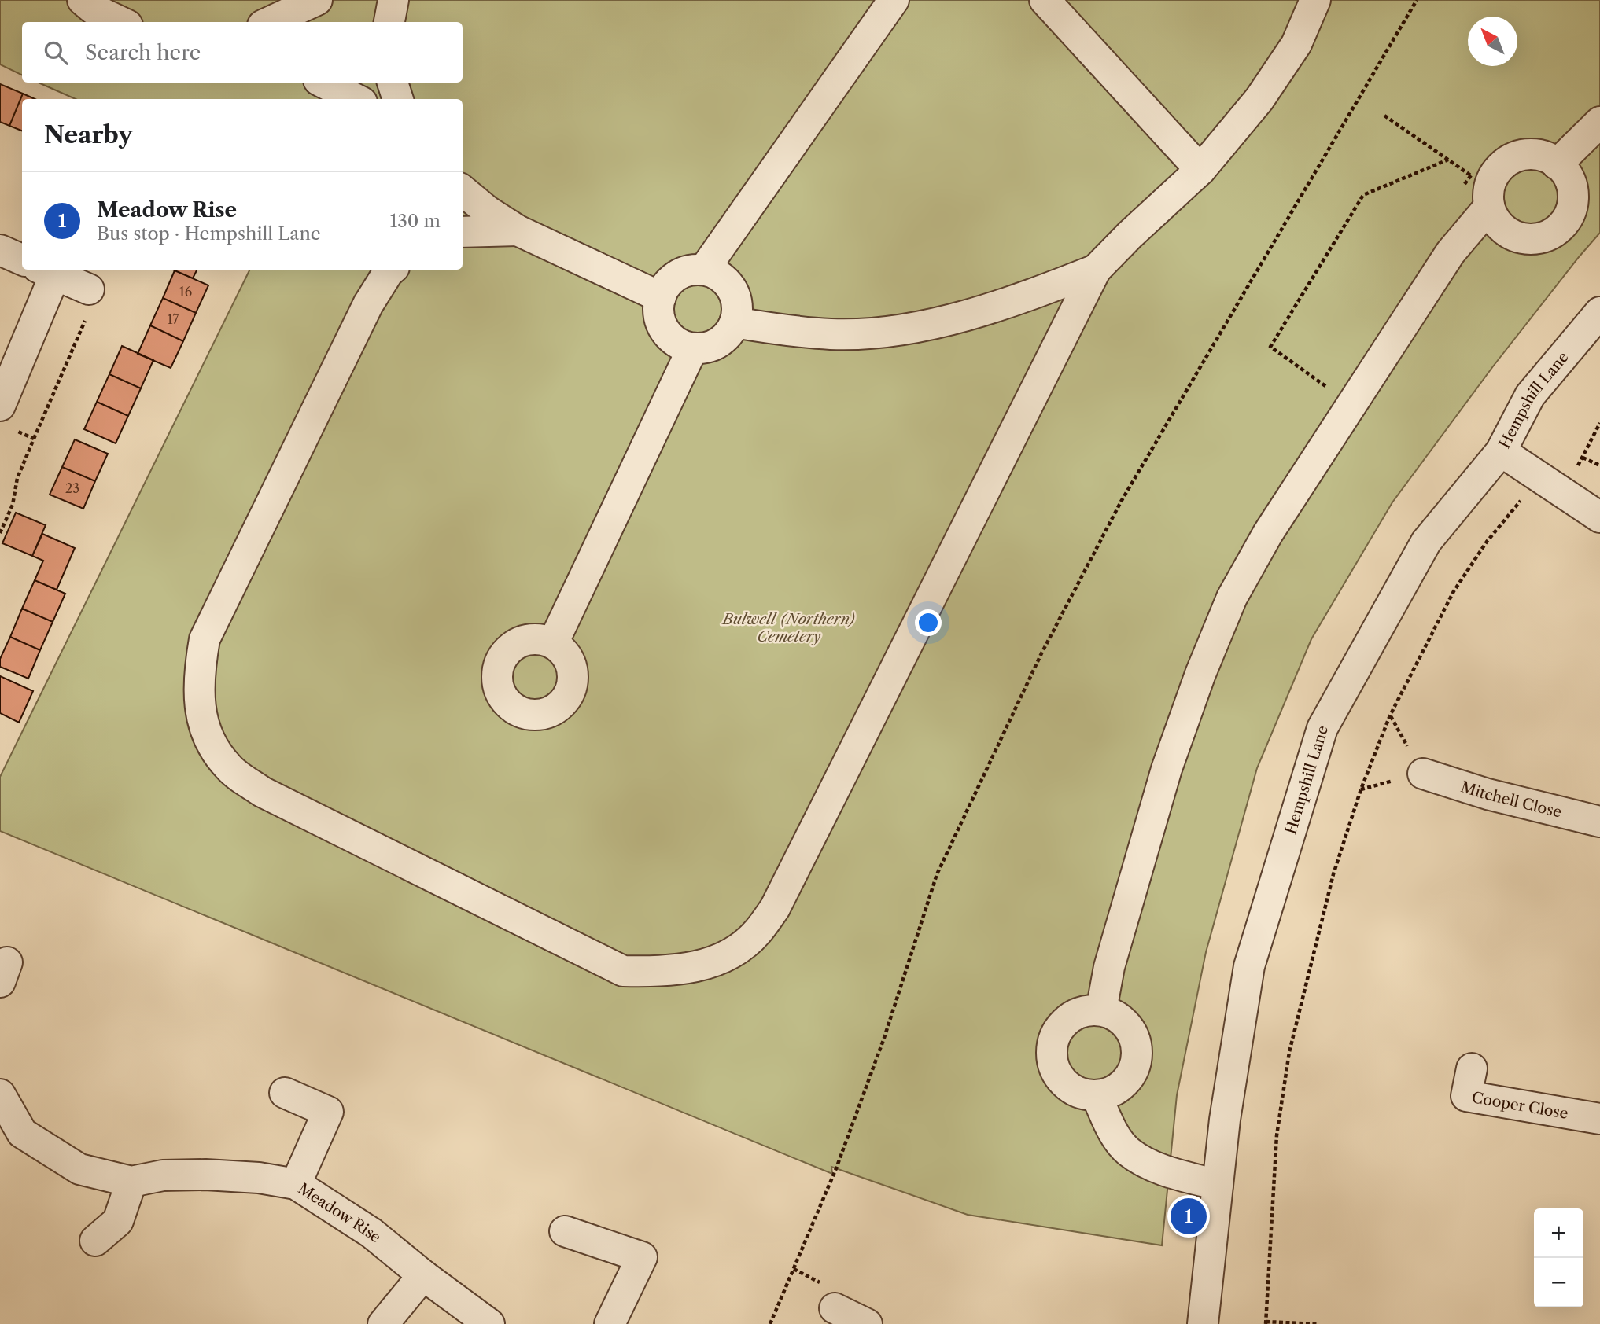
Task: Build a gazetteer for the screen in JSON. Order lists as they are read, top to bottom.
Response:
{
  "streets": {
    "street": [
      "Hempshill Lane",
      "Mitchell Close",
      "Cooper Close",
      "Meadow Rise"
    ]
  },
  "parks": ["Bulwell (Northern) Cemetery"],
  "house_numbers": ["16", "17", "23"],
  "north": "top left",
  "page": {
    "search": "Search here",
    "heading": "Nearby",
    "list": [
      {
        "mark": "1",
        "name": "Meadow Rise",
        "note": "Bus stop · Hempshill Lane",
        "value": "130 m"
      }
    ],
    "pins": "1",
    "map_buttons": ["+", "−"]
  }
}
